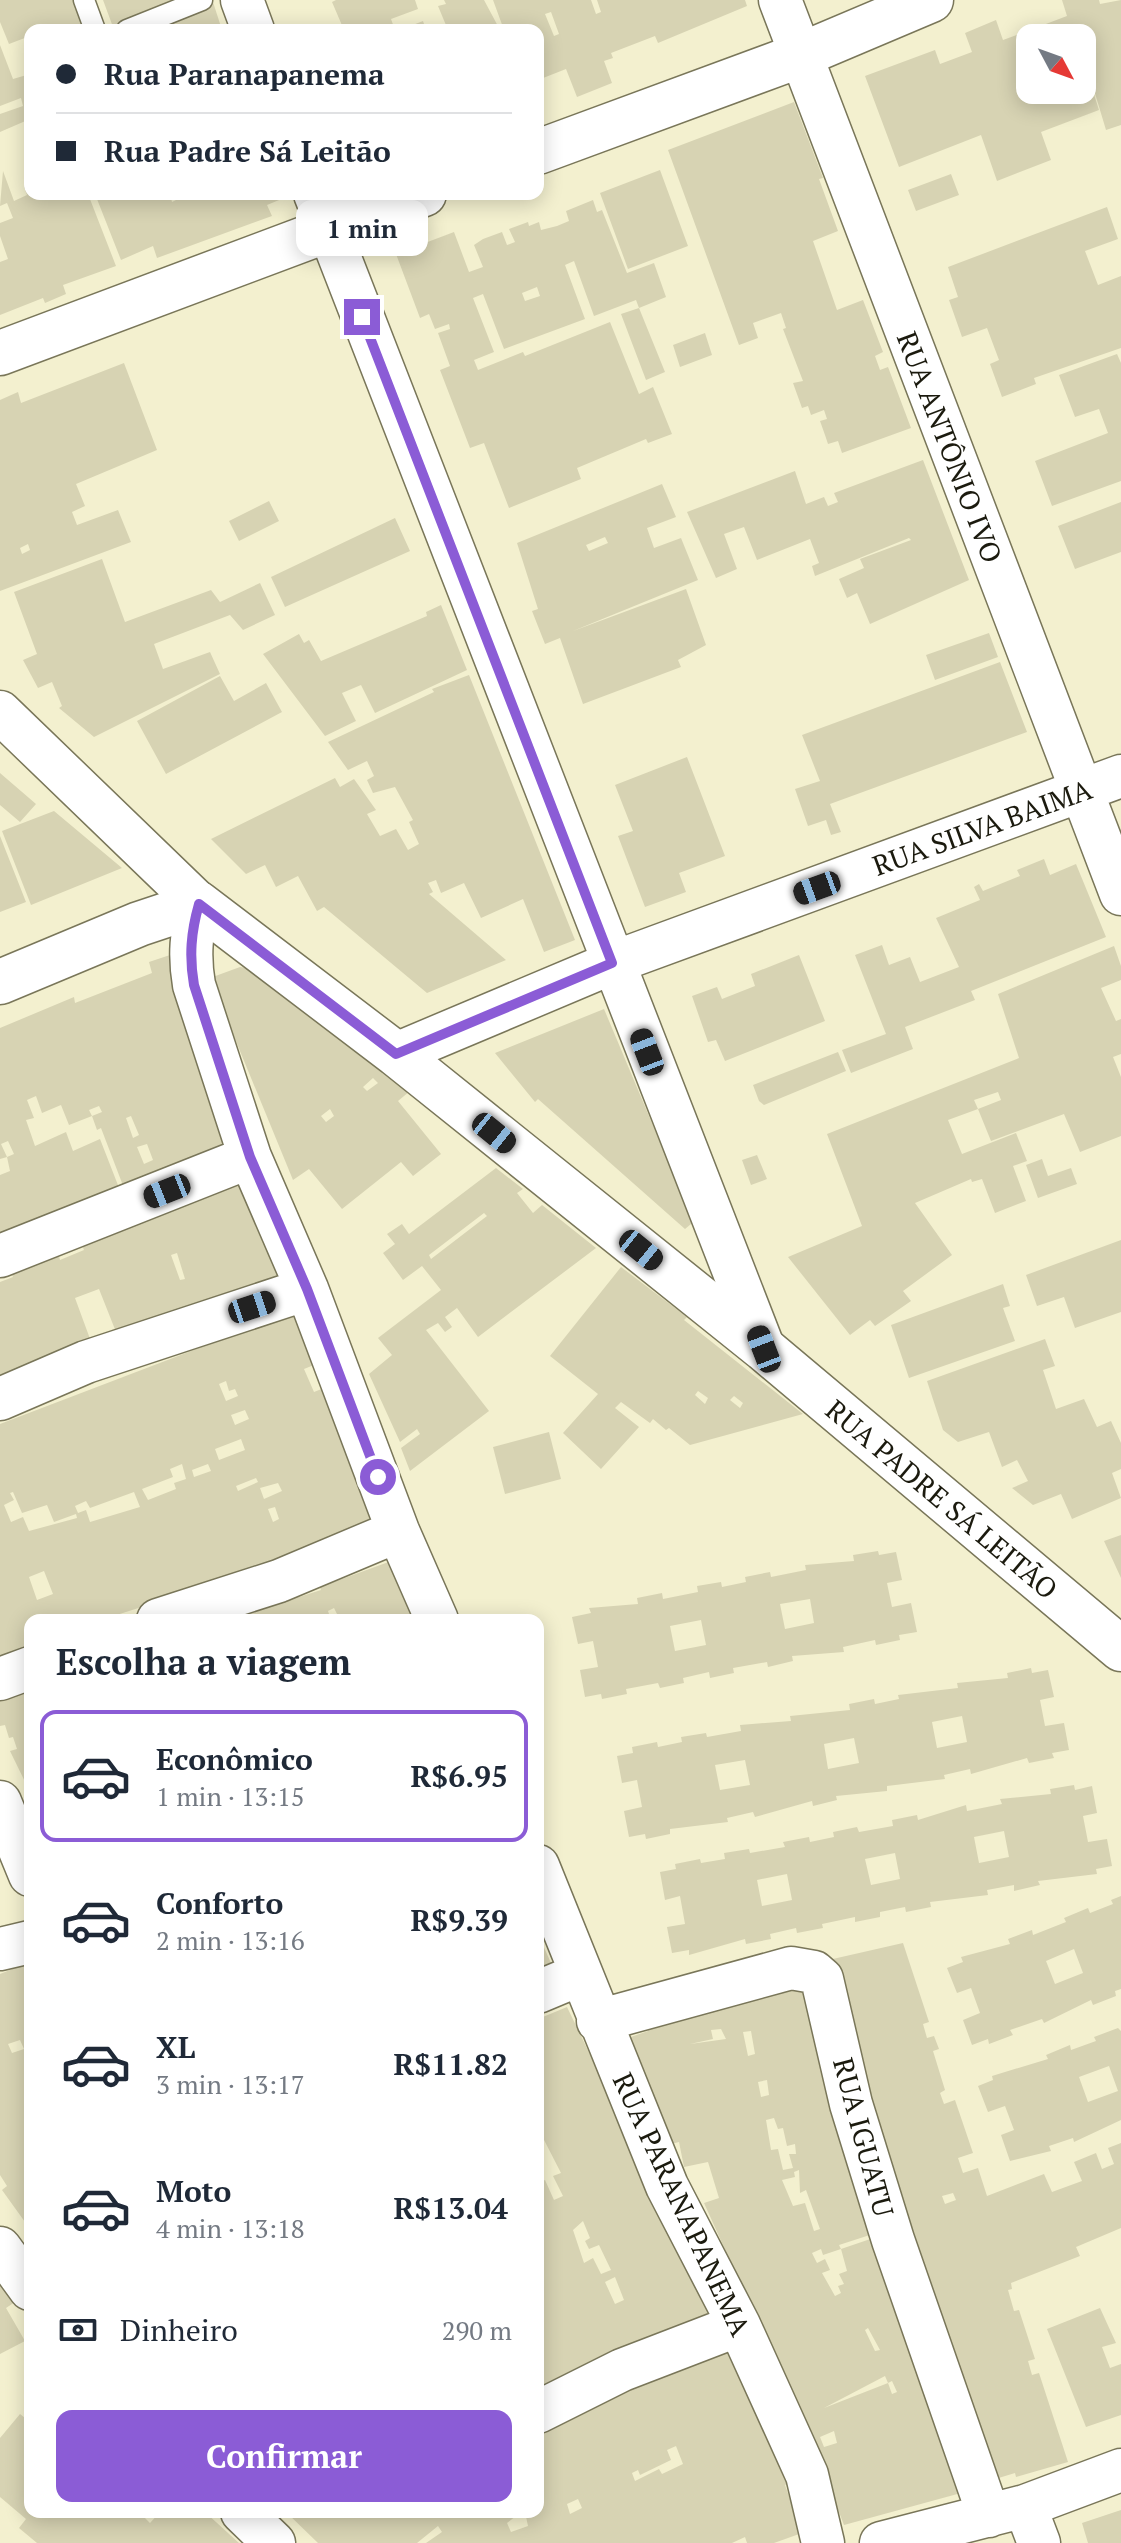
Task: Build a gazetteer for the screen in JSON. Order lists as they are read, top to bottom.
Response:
{
  "streets": {
    "main road": ["RUA PADRE SÁ LEITÃO"],
    "street": [
      "RUA ANTÔNIO IVO",
      "RUA SILVA BAIMA",
      "RUA IGUATU",
      "RUA PARANAPANEMA"
    ]
  },
  "crossings": [
    ["RUA ANTÔNIO IVO", "RUA SILVA BAIMA"],
    ["RUA SILVA BAIMA", "RUA PADRE SÁ LEITÃO"],
    ["RUA IGUATU", "RUA PARANAPANEMA"]
  ],
  "north": "bottom right",
  "page": {
    "banner": ["Rua Paranapanema", "Rua Padre Sá Leitão"],
    "bubble": "1 min",
    "heading": "Escolha a viagem",
    "list": [
      {
        "name": "Econômico",
        "note": "1 min · 13:15",
        "value": "R$6.95"
      },
      {
        "name": "Conforto",
        "note": "2 min · 13:16",
        "value": "R$9.39"
      },
      {
        "name": "XL",
        "note": "3 min · 13:17",
        "value": "R$11.82"
      },
      {
        "name": "Moto",
        "note": "4 min · 13:18",
        "value": "R$13.04"
      }
    ],
    "pay": ["Dinheiro", "290 m"],
    "buttons": "Confirmar"
  }
}
